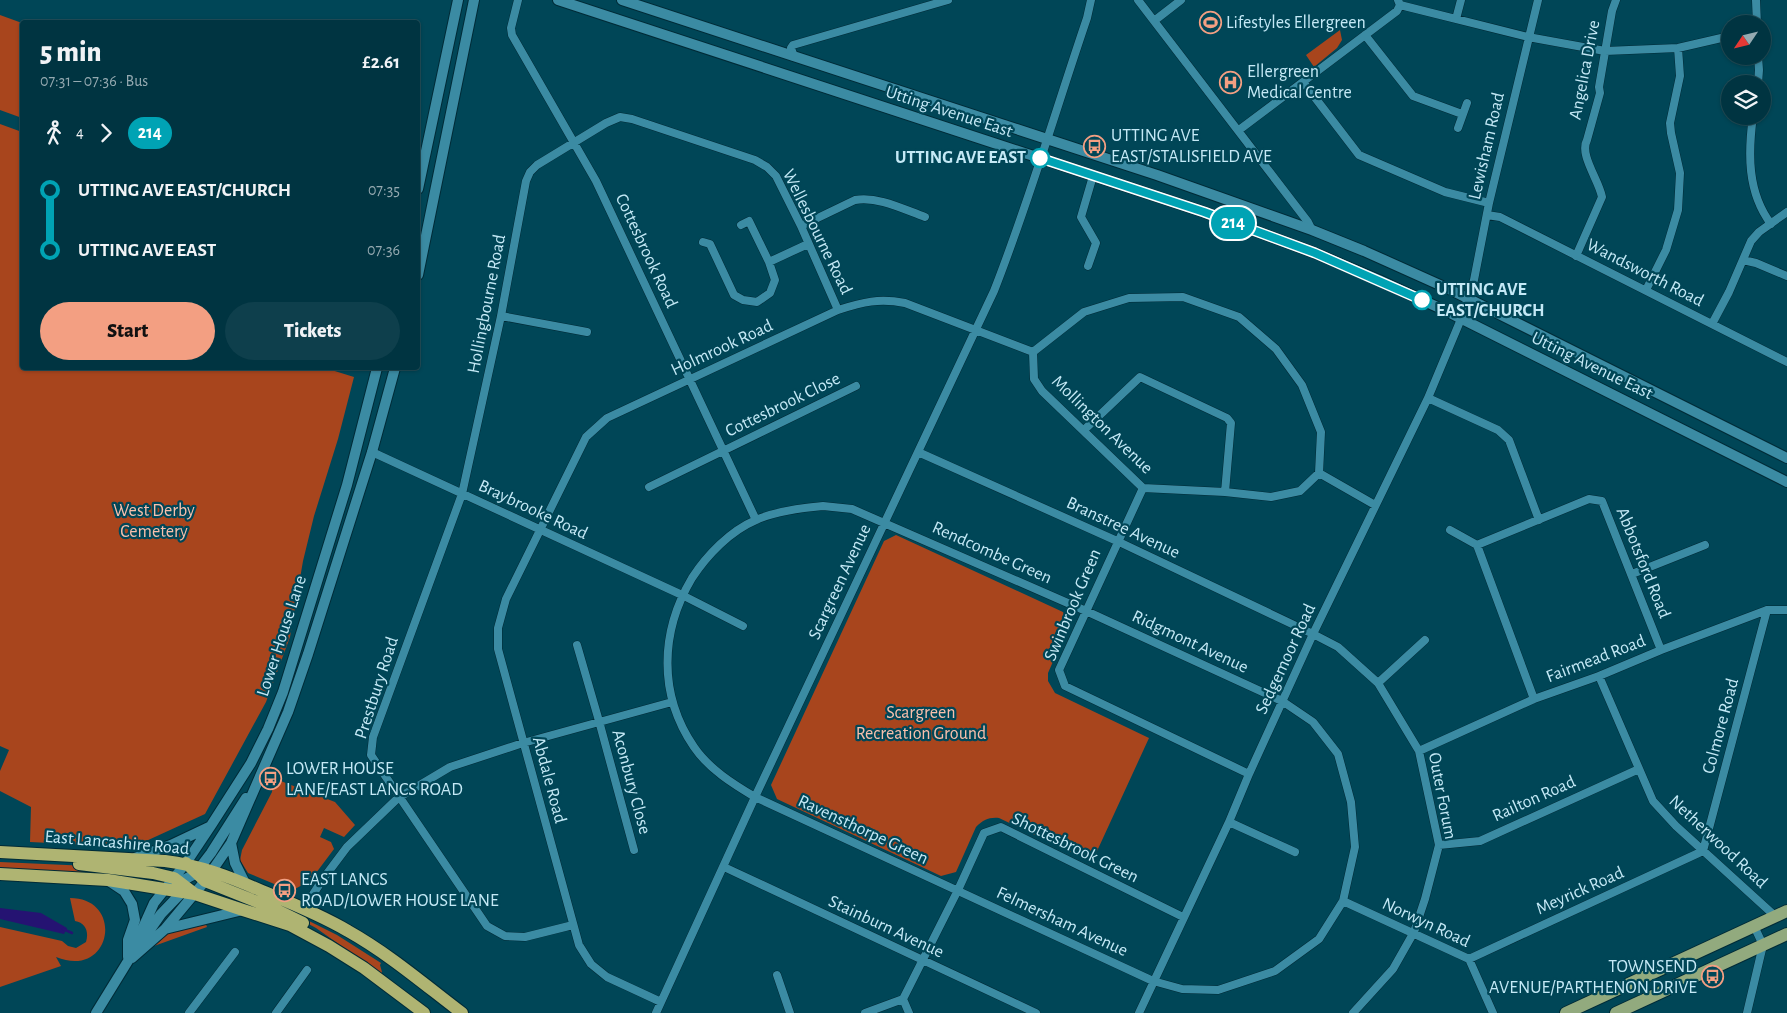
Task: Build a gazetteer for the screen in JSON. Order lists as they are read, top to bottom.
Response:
{
  "streets": {
    "highway": ["East Lancashire Road"],
    "street": [
      "Angelica Drive",
      "Utting Avenue East",
      "Lewisham Road",
      "Wellesbourne Road",
      "Cottesbrook Road",
      "Wandsworth Road",
      "Hollingbourne Road",
      "Holmrook Road",
      "Cottesbrook Close",
      "Mollington Avenue",
      "Braybrooke Road",
      "Branstree Avenue",
      "Rendcombe Green",
      "Abbotsford Road",
      "Scargreen Avenue",
      "Swinbrook Green",
      "Lower House Lane",
      "Ridgmont Avenue",
      "Sedgemoor Road",
      "Fairmead Road",
      "Prestbury Road",
      "Colmore Road",
      "Abdale Road",
      "Aconbury Close",
      "Outer Forum",
      "Railton Road",
      "Ravensthorpe Green",
      "Netherwood Road",
      "Shottesbrook Green",
      "Meyrick Road",
      "Felmersham Avenue",
      "Norwyn Road",
      "Stainburn Avenue"
    ]
  },
  "crossings": [
    ["Angelica Drive", "Wandsworth Road"],
    ["Utting Avenue East", "Lewisham Road"],
    ["Utting Avenue East", "Scargreen Avenue"],
    ["Utting Avenue East", "Sedgemoor Road"],
    ["Lewisham Road", "Wandsworth Road"],
    ["Lewisham Road", "Sedgemoor Road"],
    ["Wellesbourne Road", "Cottesbrook Road"],
    ["Wellesbourne Road", "Hollingbourne Road"],
    ["Wellesbourne Road", "Holmrook Road"],
    ["Cottesbrook Road", "Hollingbourne Road"],
    ["Cottesbrook Road", "Holmrook Road"],
    ["Cottesbrook Road", "Cottesbrook Close"],
    ["Cottesbrook Road", "Rendcombe Green"],
    ["Hollingbourne Road", "Braybrooke Road"],
    ["Hollingbourne Road", "Prestbury Road"],
    ["Holmrook Road", "Braybrooke Road"],
    ["Holmrook Road", "Scargreen Avenue"],
    ["Holmrook Road", "Abdale Road"],
    ["Mollington Avenue", "Swinbrook Green"],
    ["Braybrooke Road", "Rendcombe Green"],
    ["Braybrooke Road", "Lower House Lane"],
    ["Braybrooke Road", "Prestbury Road"],
    ["Braybrooke Road", "Abdale Road"],
    ["Braybrooke Road", "Ravensthorpe Green"],
    ["Branstree Avenue", "Scargreen Avenue"],
    ["Branstree Avenue", "Swinbrook Green"],
    ["Branstree Avenue", "Sedgemoor Road"],
    ["Branstree Avenue", "Outer Forum"],
    ["Rendcombe Green", "Scargreen Avenue"],
    ["Rendcombe Green", "Swinbrook Green"],
    ["Rendcombe Green", "Ridgmont Avenue"],
    ["Rendcombe Green", "Ravensthorpe Green"],
    ["Abbotsford Road", "Fairmead Road"],
    ["Scargreen Avenue", "Abdale Road"],
    ["Scargreen Avenue", "Ravensthorpe Green"],
    ["Scargreen Avenue", "Stainburn Avenue"],
    ["Swinbrook Green", "Ridgmont Avenue"],
    ["Swinbrook Green", "Sedgemoor Road"],
    ["Lower House Lane", "East Lancashire Road"],
    ["Ridgmont Avenue", "Sedgemoor Road"],
    ["Ridgmont Avenue", "Felmersham Avenue"],
    ["Ridgmont Avenue", "Norwyn Road"],
    ["Sedgemoor Road", "Outer Forum"],
    ["Sedgemoor Road", "Shottesbrook Green"],
    ["Sedgemoor Road", "Felmersham Avenue"],
    ["Fairmead Road", "Colmore Road"],
    ["Fairmead Road", "Outer Forum"],
    ["Fairmead Road", "Netherwood Road"],
    ["Prestbury Road", "Abdale Road"],
    ["Colmore Road", "Netherwood Road"],
    ["Colmore Road", "Meyrick Road"],
    ["Outer Forum", "Railton Road"],
    ["Outer Forum", "Norwyn Road"],
    ["Railton Road", "Netherwood Road"],
    ["Ravensthorpe Green", "Shottesbrook Green"],
    ["Ravensthorpe Green", "Felmersham Avenue"],
    ["Netherwood Road", "Meyrick Road"],
    ["Shottesbrook Green", "Felmersham Avenue"],
    ["Shottesbrook Green", "Stainburn Avenue"],
    ["Meyrick Road", "Norwyn Road"],
    ["Felmersham Avenue", "Norwyn Road"]
  ],
  "parks": ["West Derby Cemetery", "Scargreen Recreation Ground"],
  "places": {
    "sports": ["Lifestyles Ellergreen"],
    "hospital": ["Ellergreen Medical Centre"],
    "bus stop": [
      "UTTING AVE EAST/STALISFIELD AVE",
      "LOWER HOUSE LANE/EAST LANCS ROAD",
      "EAST LANCS ROAD/LOWER HOUSE LANE",
      "TOWNSEND AVENUE/PARTHENON DRIVE"
    ],
    "other": ["UTTING AVE EAST", "UTTING AVE EAST/CHURCH"]
  },
  "lines": ["bus line 214"],
  "north": "bottom left",
  "page": {
    "on_map": "214",
    "heading": ["5 min", "07:31 – 07:36 · Bus", "£2.61"],
    "legs": ["4", "214"],
    "list": [
      {
        "name": "UTTING AVE EAST/CHURCH",
        "value": "07:35"
      },
      {
        "name": "UTTING AVE EAST",
        "value": "07:36"
      }
    ],
    "buttons": ["Start", "Tickets"]
  }
}
